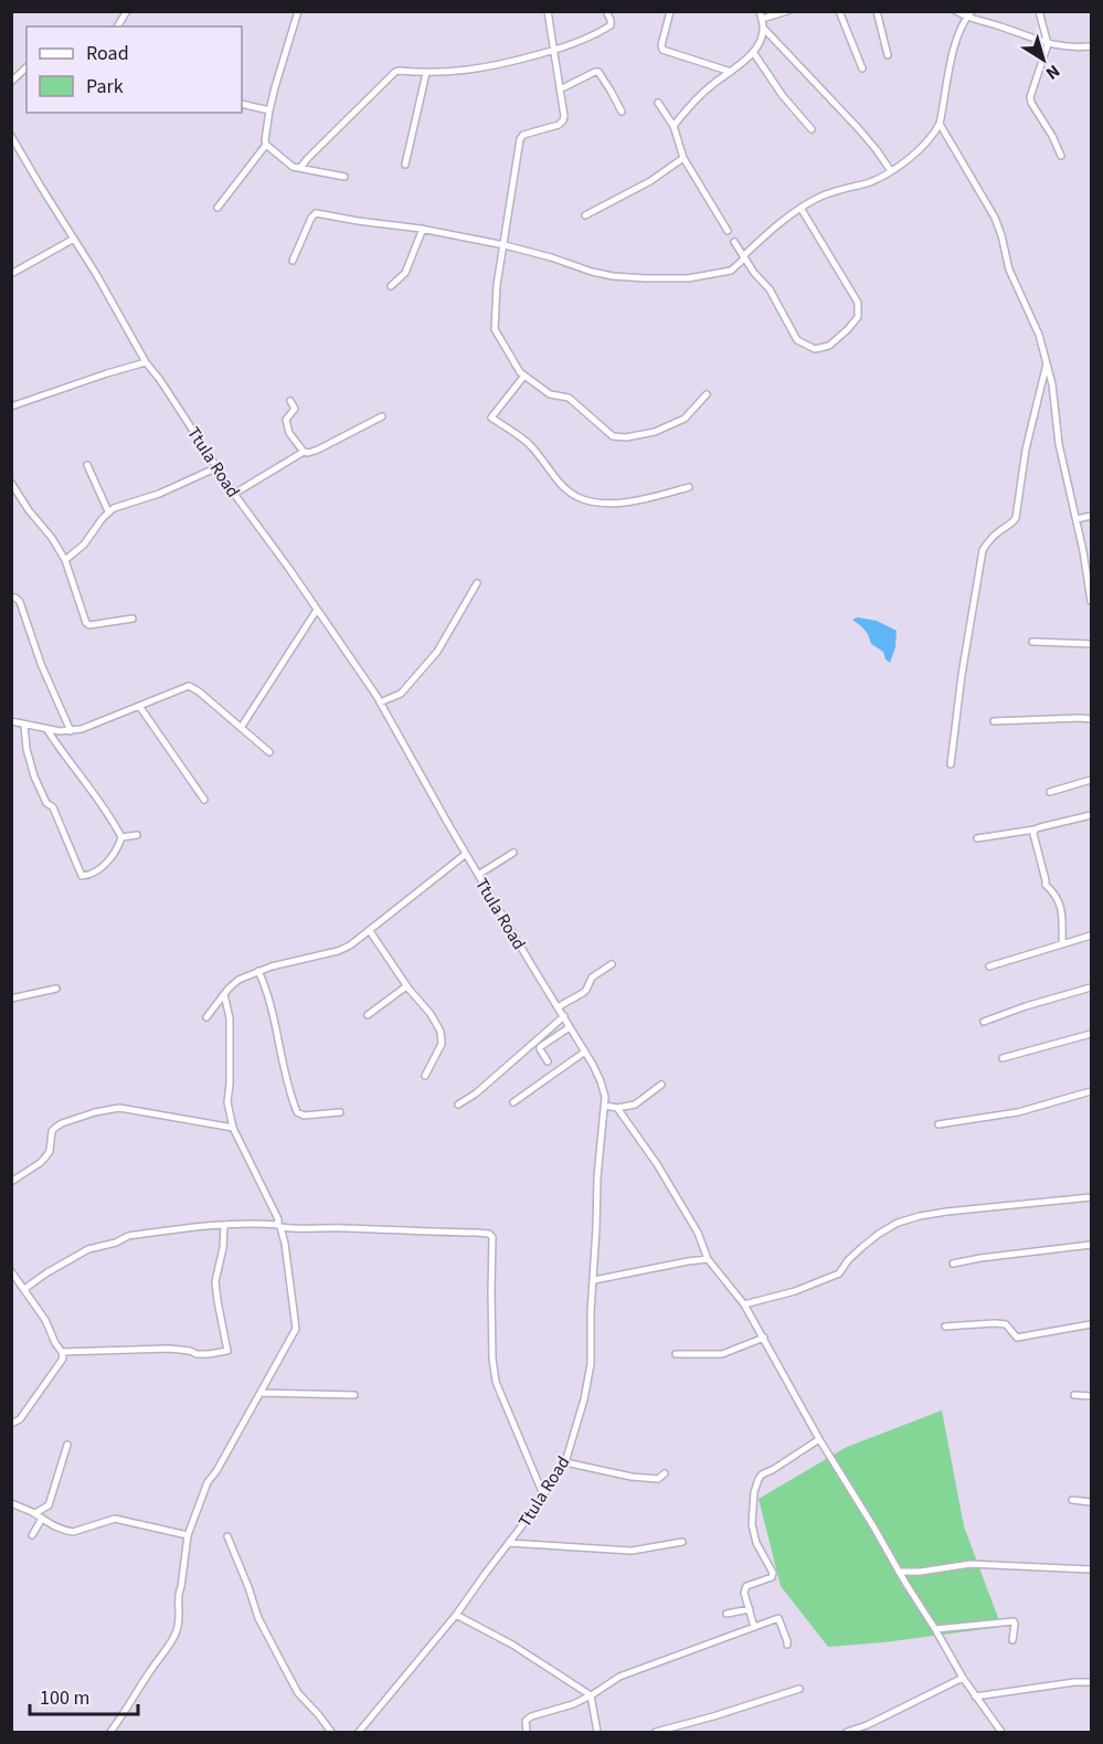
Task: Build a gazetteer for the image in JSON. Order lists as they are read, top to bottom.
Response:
{
  "streets": {
    "street": ["Ttula Road"]
  },
  "legend": ["Road", "Park"],
  "scale_bar": "100 m",
  "north": "bottom right"
}
